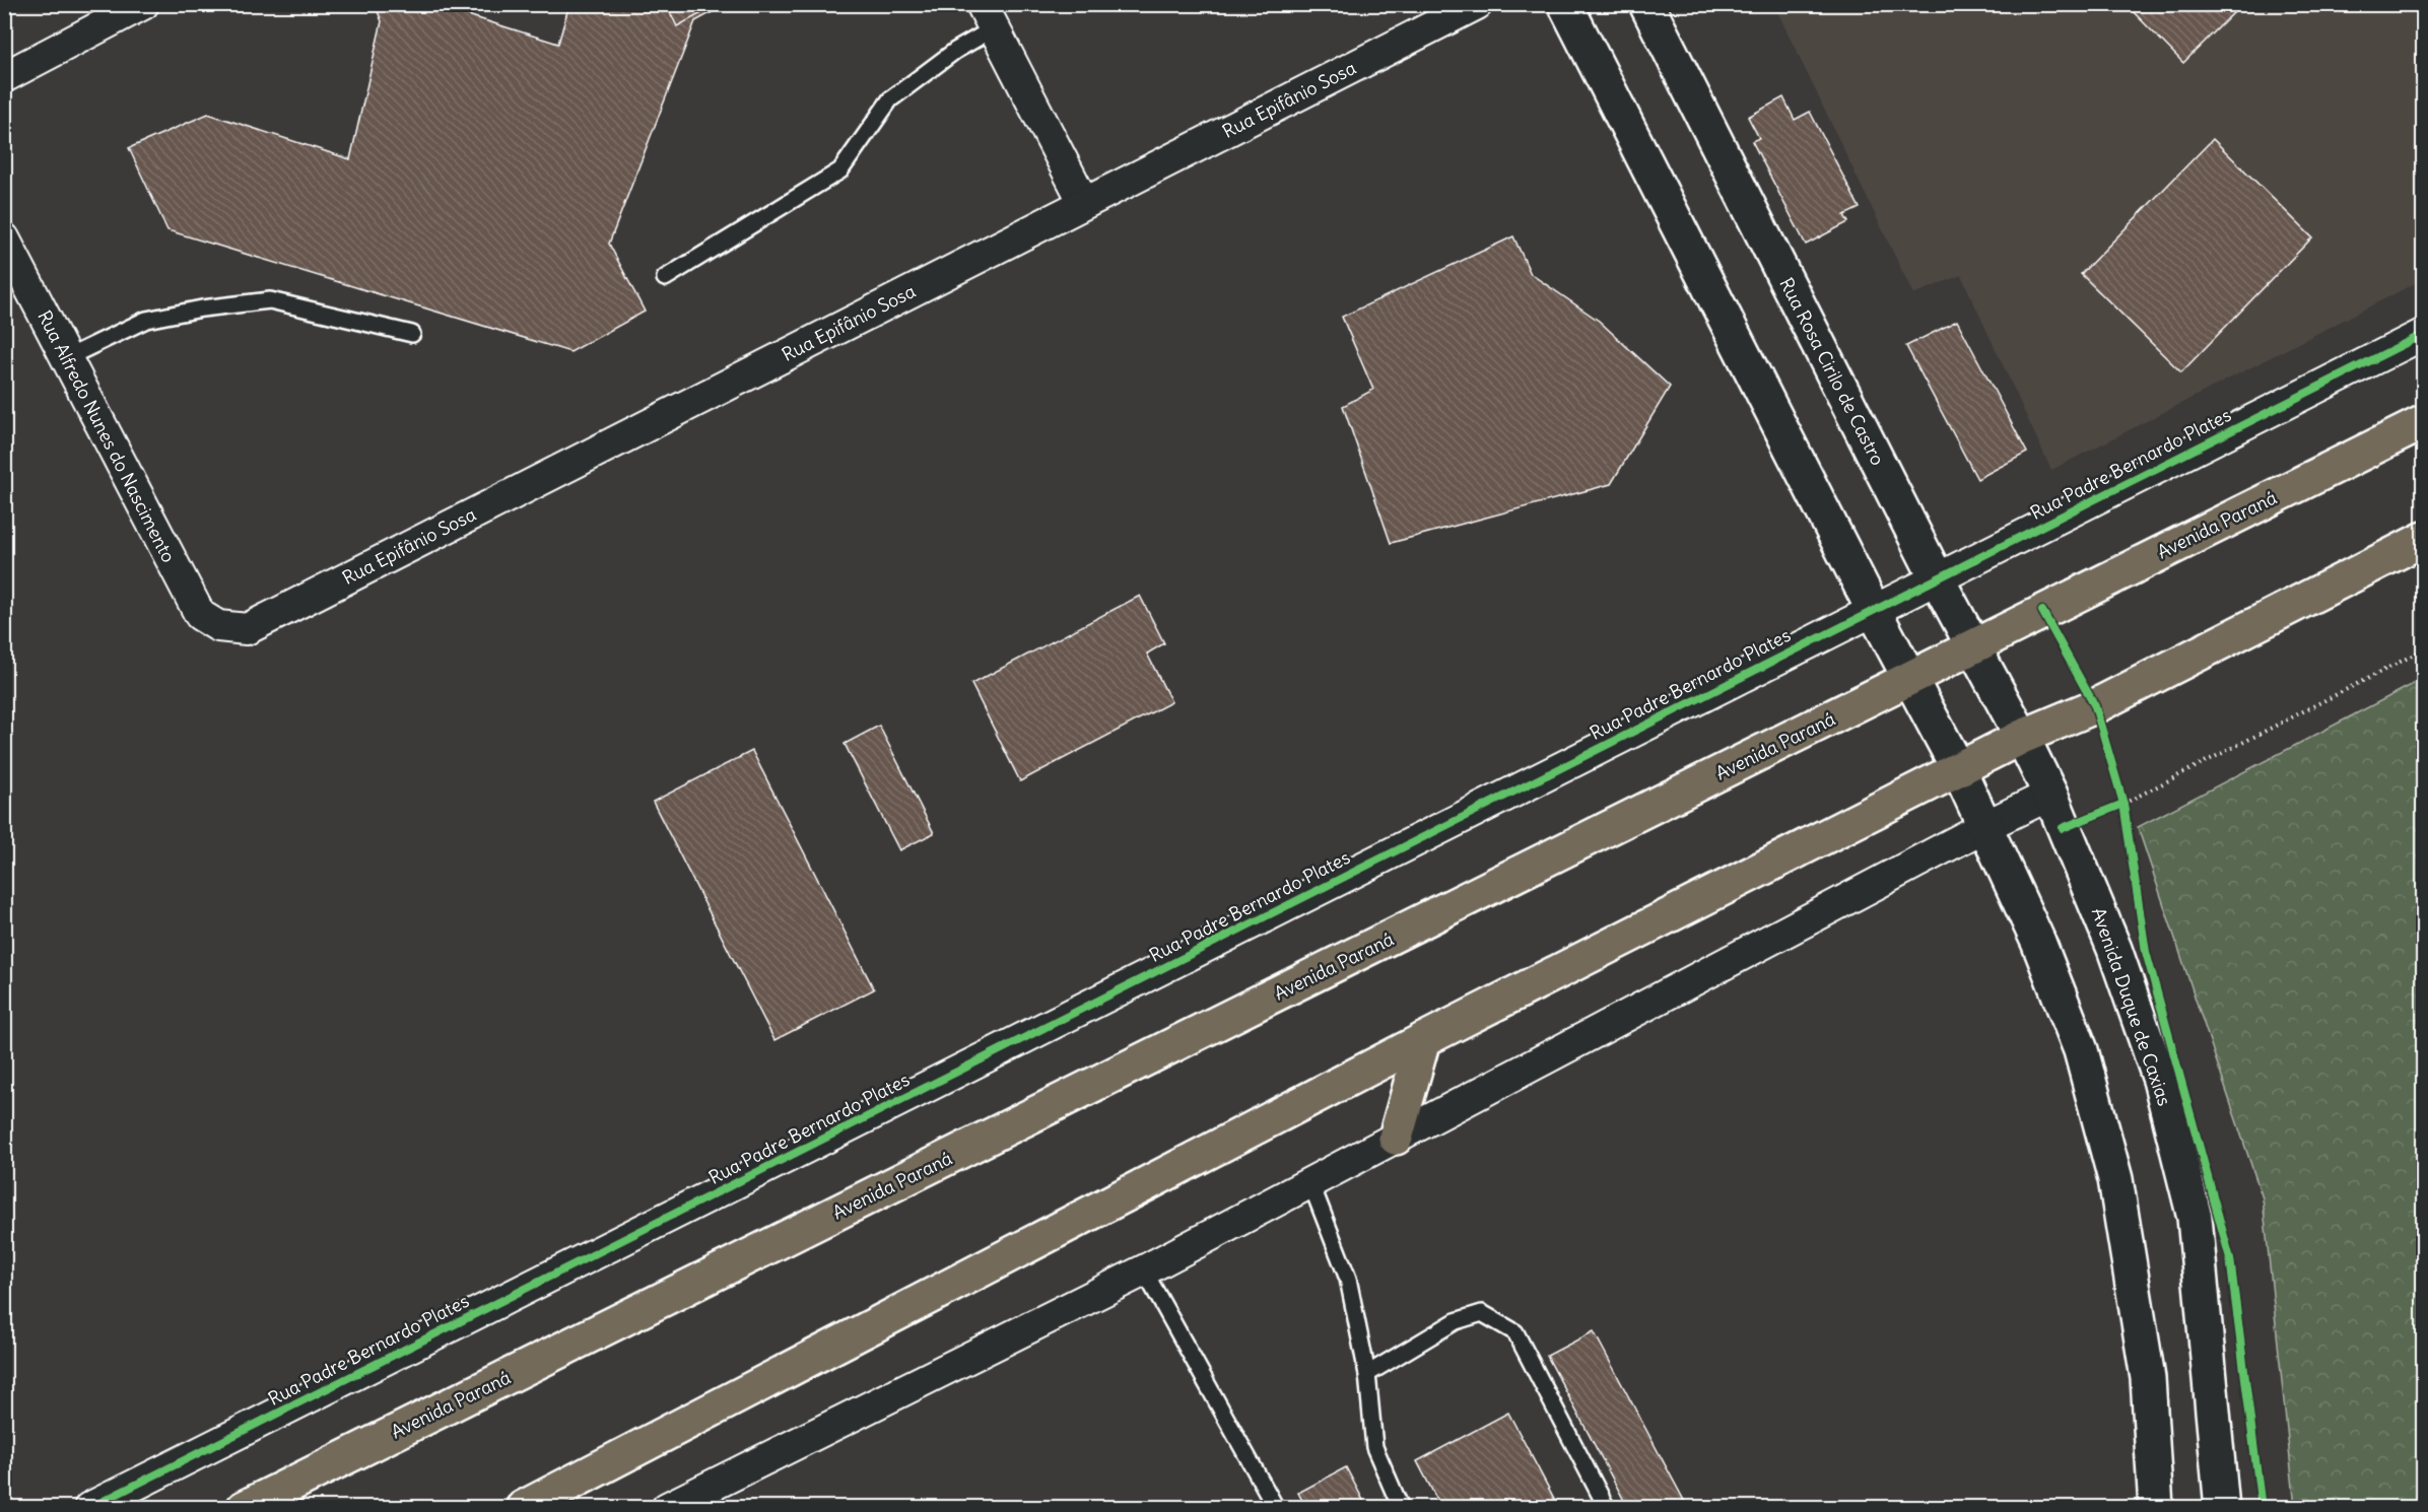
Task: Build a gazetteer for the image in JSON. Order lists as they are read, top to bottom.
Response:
{
  "streets": {
    "main road": ["Rua Rosa Cirilo de Castro", "Avenida Paraná", "Avenida Duque de Caxias"],
    "street": ["Rua Epifânio Sosa", "Rua Alfredo Nunes do Nascimento", "Rua Padre Bernardo Plates"]
  },
  "crossings": [
    ["Rua Epifânio Sosa", "Rua Alfredo Nunes do Nascimento"],
    ["Rua Rosa Cirilo de Castro", "Rua Padre Bernardo Plates"],
    ["Rua Rosa Cirilo de Castro", "Avenida Paraná"],
    ["Rua Rosa Cirilo de Castro", "Avenida Duque de Caxias"]
  ]
}
